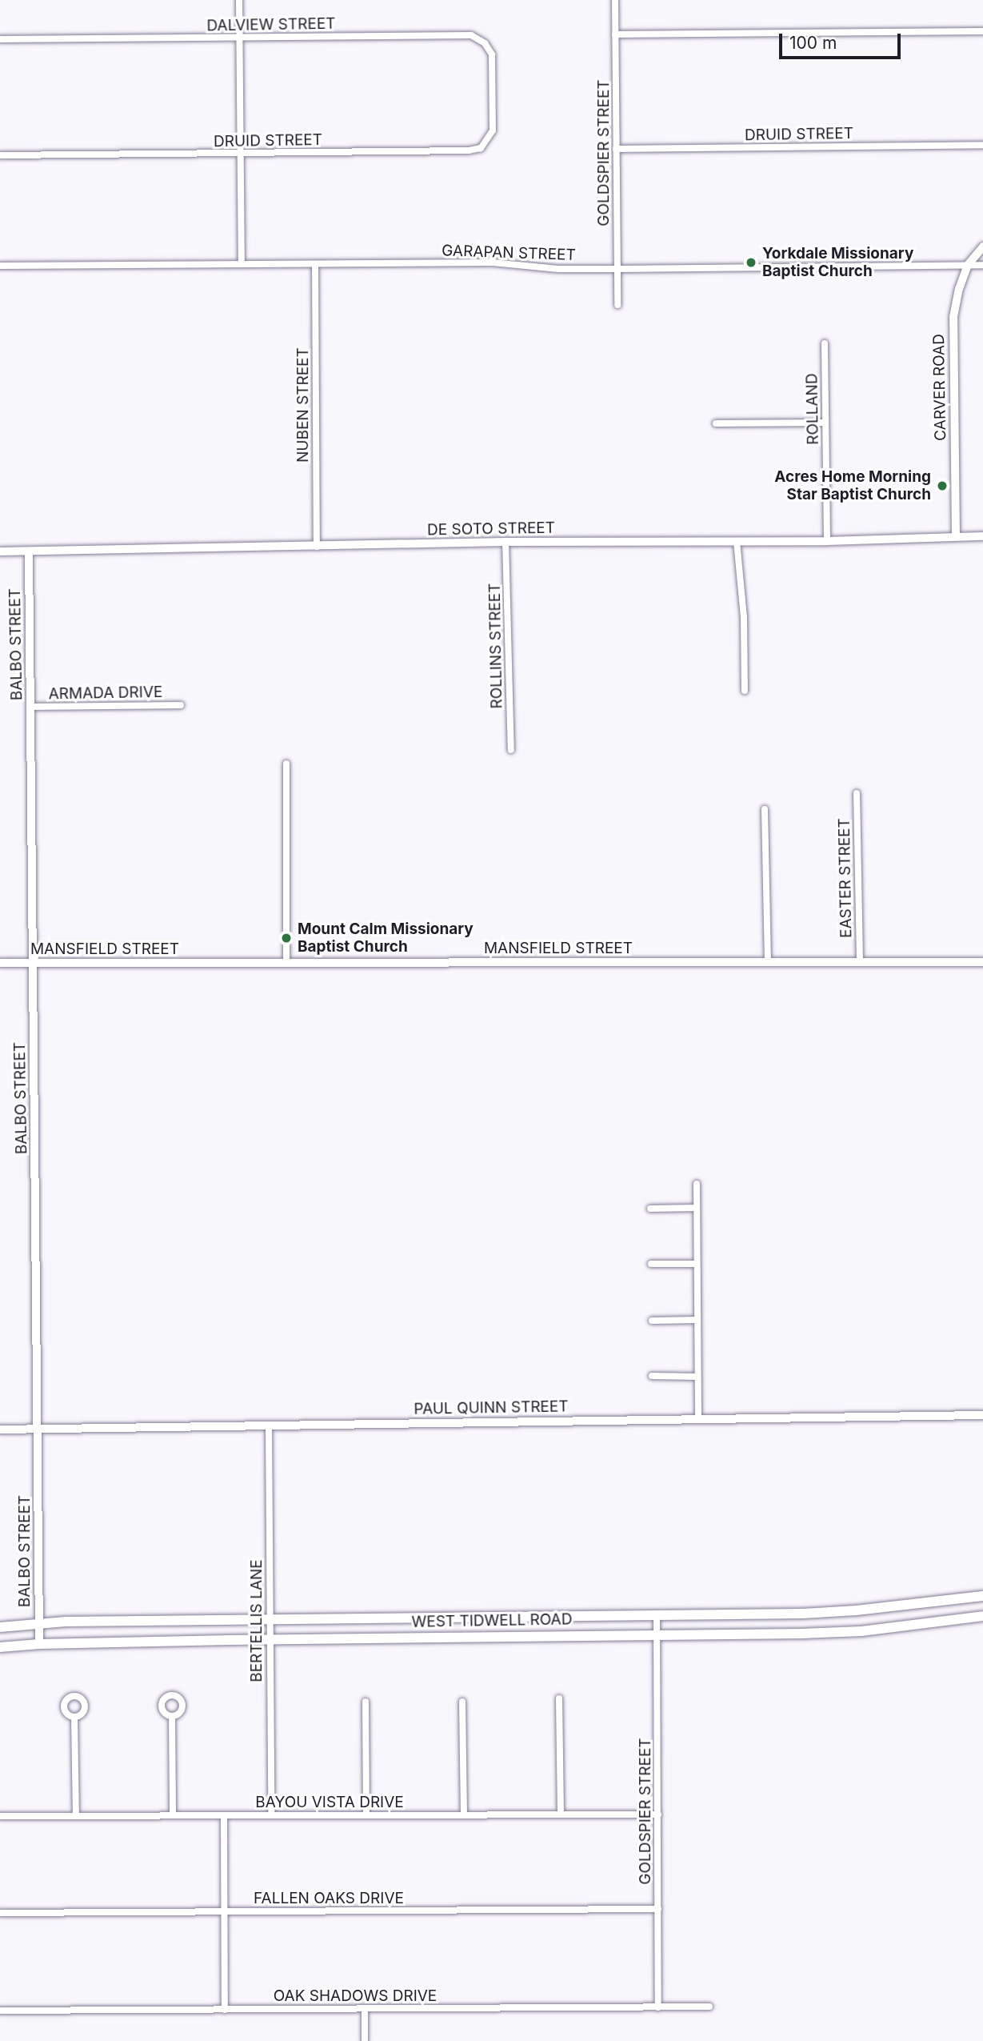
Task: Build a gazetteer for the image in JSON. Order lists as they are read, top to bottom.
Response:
{
  "streets": {
    "main road": ["WEST TIDWELL ROAD"],
    "street": [
      "DALVIEW STREET",
      "DRUID STREET",
      "GOLDSPIER STREET",
      "GARAPAN STREET",
      "CARVER ROAD",
      "NUBEN STREET",
      "ROLLAND",
      "DE SOTO STREET",
      "BALBO STREET",
      "ROLLINS STREET",
      "ARMADA DRIVE",
      "EASTER STREET",
      "MANSFIELD STREET",
      "PAUL QUINN STREET",
      "BERTELLIS LANE",
      "BAYOU VISTA DRIVE",
      "FALLEN OAKS DRIVE",
      "OAK SHADOWS DRIVE"
    ]
  },
  "crossings": [
    ["DALVIEW STREET", "DRUID STREET"],
    ["DRUID STREET", "GOLDSPIER STREET"],
    ["GOLDSPIER STREET", "GARAPAN STREET"],
    ["GOLDSPIER STREET", "WEST TIDWELL ROAD"],
    ["GOLDSPIER STREET", "BAYOU VISTA DRIVE"],
    ["GOLDSPIER STREET", "FALLEN OAKS DRIVE"],
    ["GOLDSPIER STREET", "OAK SHADOWS DRIVE"],
    ["GARAPAN STREET", "CARVER ROAD"],
    ["GARAPAN STREET", "NUBEN STREET"],
    ["CARVER ROAD", "DE SOTO STREET"],
    ["NUBEN STREET", "DE SOTO STREET"],
    ["ROLLAND", "DE SOTO STREET"],
    ["DE SOTO STREET", "BALBO STREET"],
    ["DE SOTO STREET", "ROLLINS STREET"],
    ["BALBO STREET", "ARMADA DRIVE"],
    ["BALBO STREET", "MANSFIELD STREET"],
    ["BALBO STREET", "PAUL QUINN STREET"],
    ["BALBO STREET", "WEST TIDWELL ROAD"],
    ["EASTER STREET", "MANSFIELD STREET"],
    ["PAUL QUINN STREET", "BERTELLIS LANE"],
    ["BERTELLIS LANE", "WEST TIDWELL ROAD"],
    ["BERTELLIS LANE", "BAYOU VISTA DRIVE"]
  ],
  "places": ["Yorkdale Missionary Baptist Church", "Acres Home Morning Star Baptist Church", "Mount Calm Missionary Baptist Church"],
  "scale_bar": "100 m"
}
